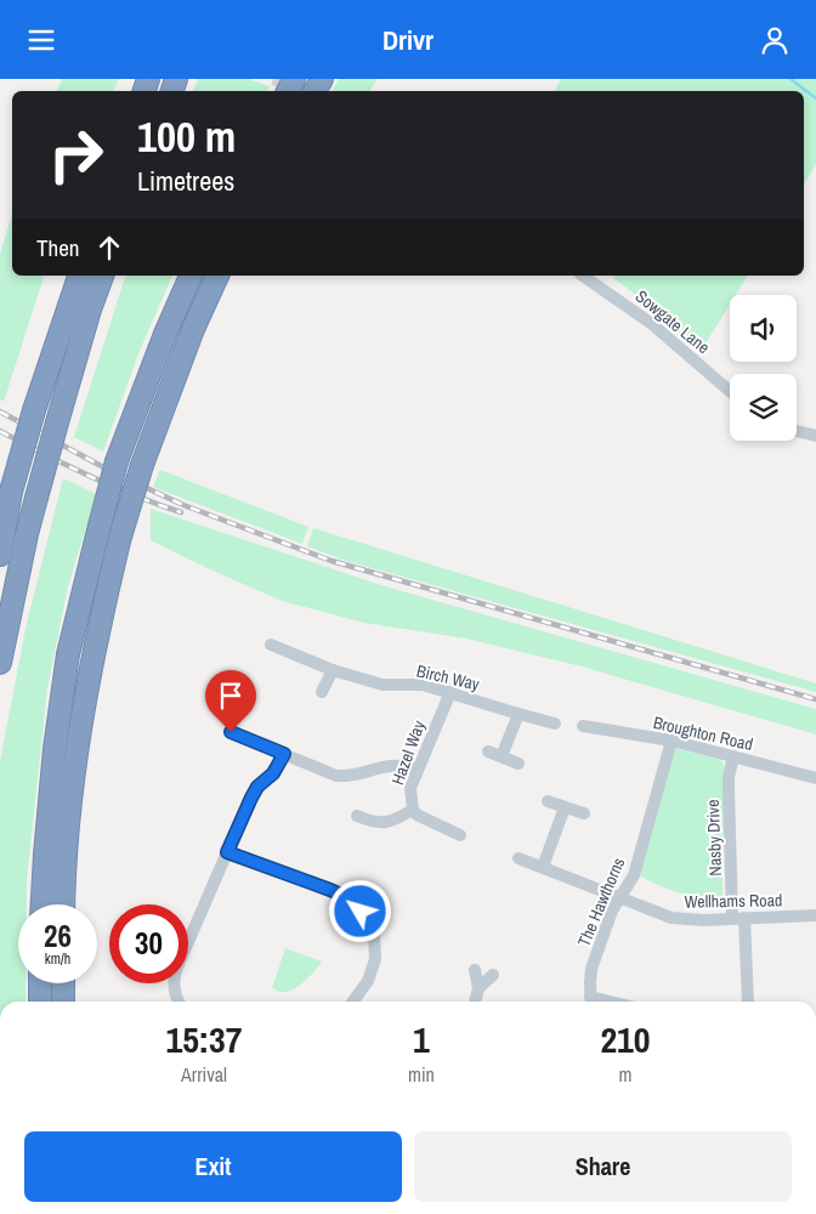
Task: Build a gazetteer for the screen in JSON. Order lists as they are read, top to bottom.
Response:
{
  "streets": {
    "street": [
      "Sowgate Lane",
      "Birch Way",
      "Broughton Road",
      "Hazel Way",
      "Nasby Drive",
      "Wellhams Road",
      "The Hawthorns"
    ]
  },
  "crossings": [
    ["Birch Way", "Hazel Way"],
    ["Broughton Road", "Nasby Drive"],
    ["Broughton Road", "The Hawthorns"],
    ["Nasby Drive", "Wellhams Road"],
    ["Wellhams Road", "The Hawthorns"]
  ],
  "page": {
    "header": "Drivr",
    "turn": ["100 m", "Limetrees"],
    "then": "Then",
    "speed": "26 km/h",
    "limit": "30",
    "eta": [
      "15:37",
      "Arrival",
      "1",
      "min",
      "210",
      "m"
    ],
    "buttons": ["Exit", "Share"]
  }
}
